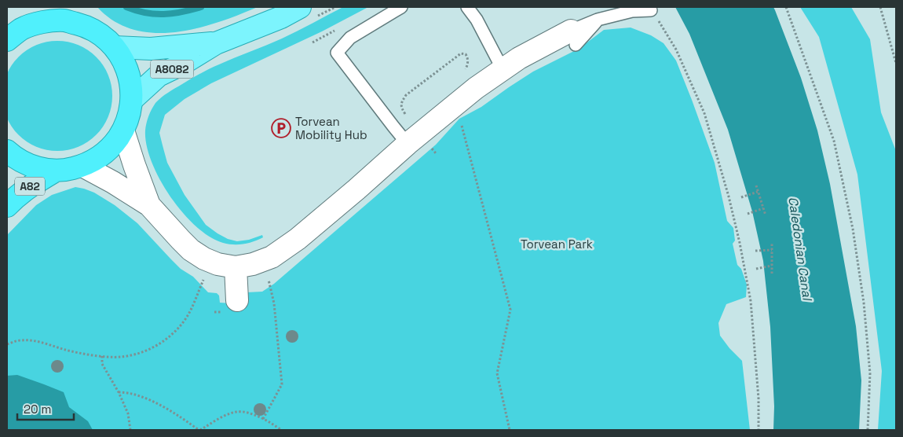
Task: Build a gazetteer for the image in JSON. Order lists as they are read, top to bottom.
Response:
{
  "streets": {
    "highway": ["A82"],
    "main road": ["A8082"]
  },
  "water": ["Caledonian Canal"],
  "parks": ["Torvean Park"],
  "places": {
    "parking": ["Torvean Mobility Hub"]
  },
  "scale_bar": "20 m"
}
